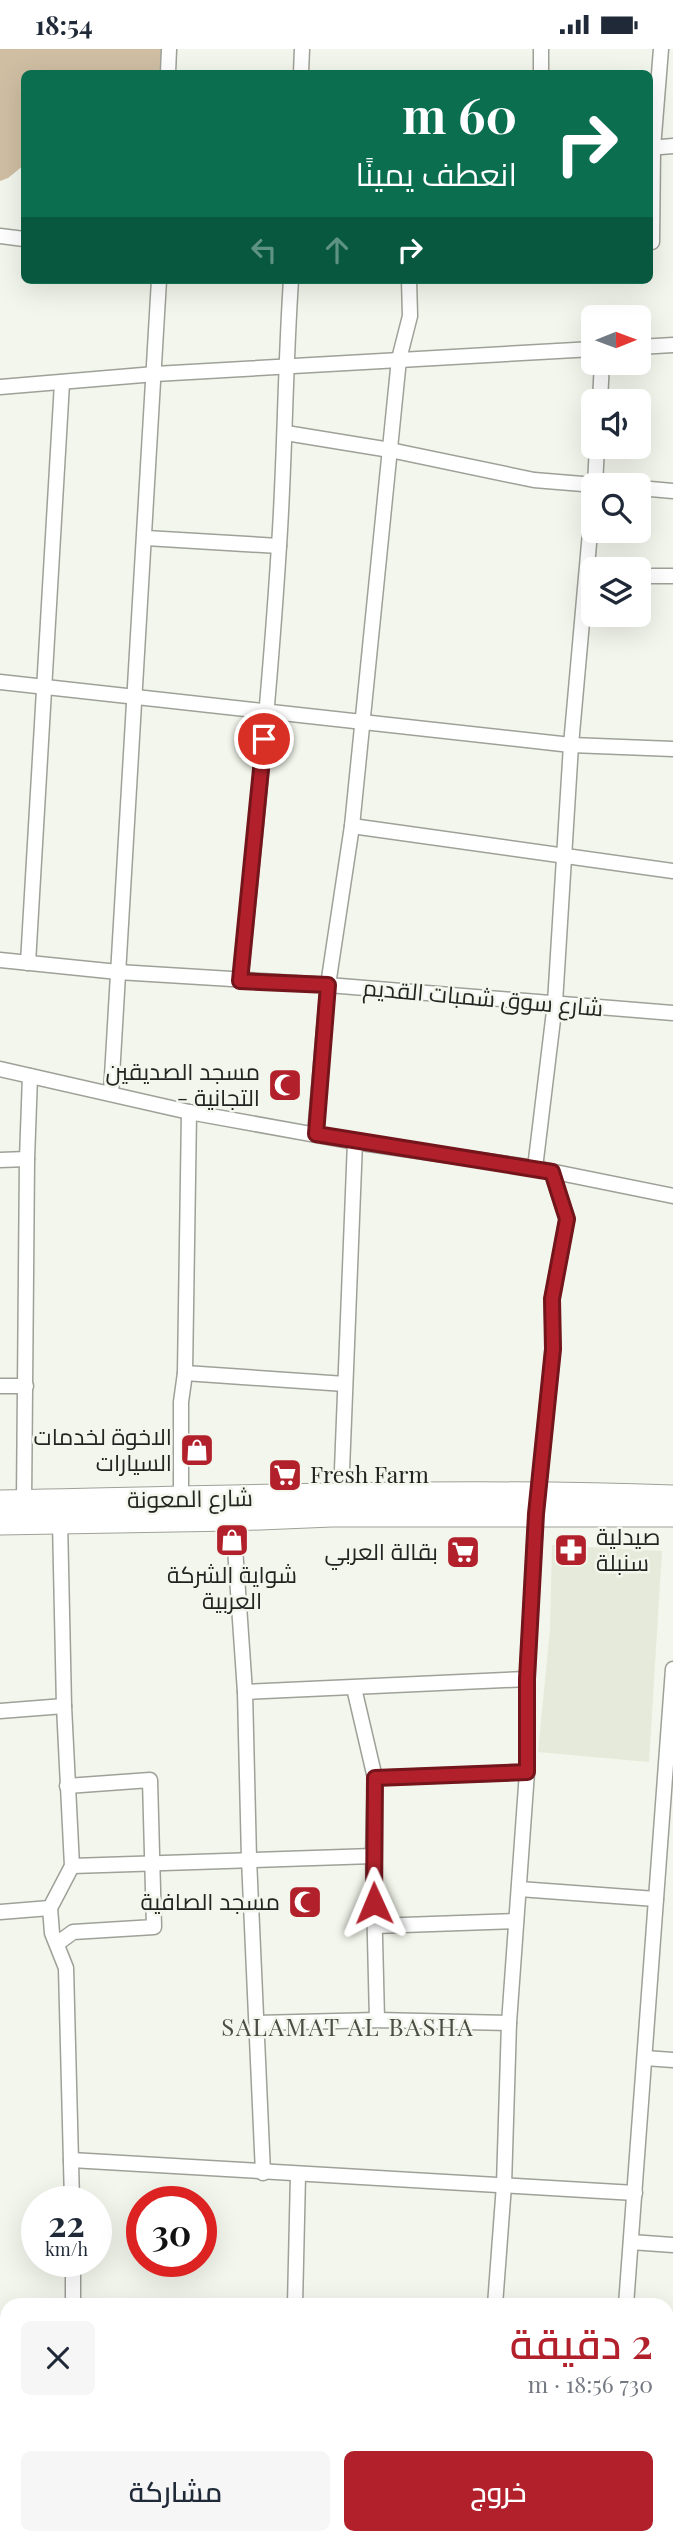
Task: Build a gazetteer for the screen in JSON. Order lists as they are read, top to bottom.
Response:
{
  "streets": {
    "highway": ["شارع المعونة"],
    "street": ["شارع سوق شمبات القديم"]
  },
  "districts": ["SALAMAT AL BASHA"],
  "places": {
    "mosque": ["مسجد الصديقين - التجانية", "مسجد الصافية"],
    "shop": ["الاخوة لخدمات السيارات", "شواية الشركة العربية"],
    "supermarket": ["Fresh Farm", "بقالة العربي"],
    "pharmacy": ["صيدلية سنبلة"]
  },
  "north": "right",
  "page": {
    "status": "18:54",
    "turn": ["60 m", "انعطف يمينًا"],
    "speed": "22 km/h",
    "limit": "30",
    "heading": ["2 دقيقة", "730 m · 18:56"],
    "buttons": ["خروج", "مشاركة"]
  }
}
